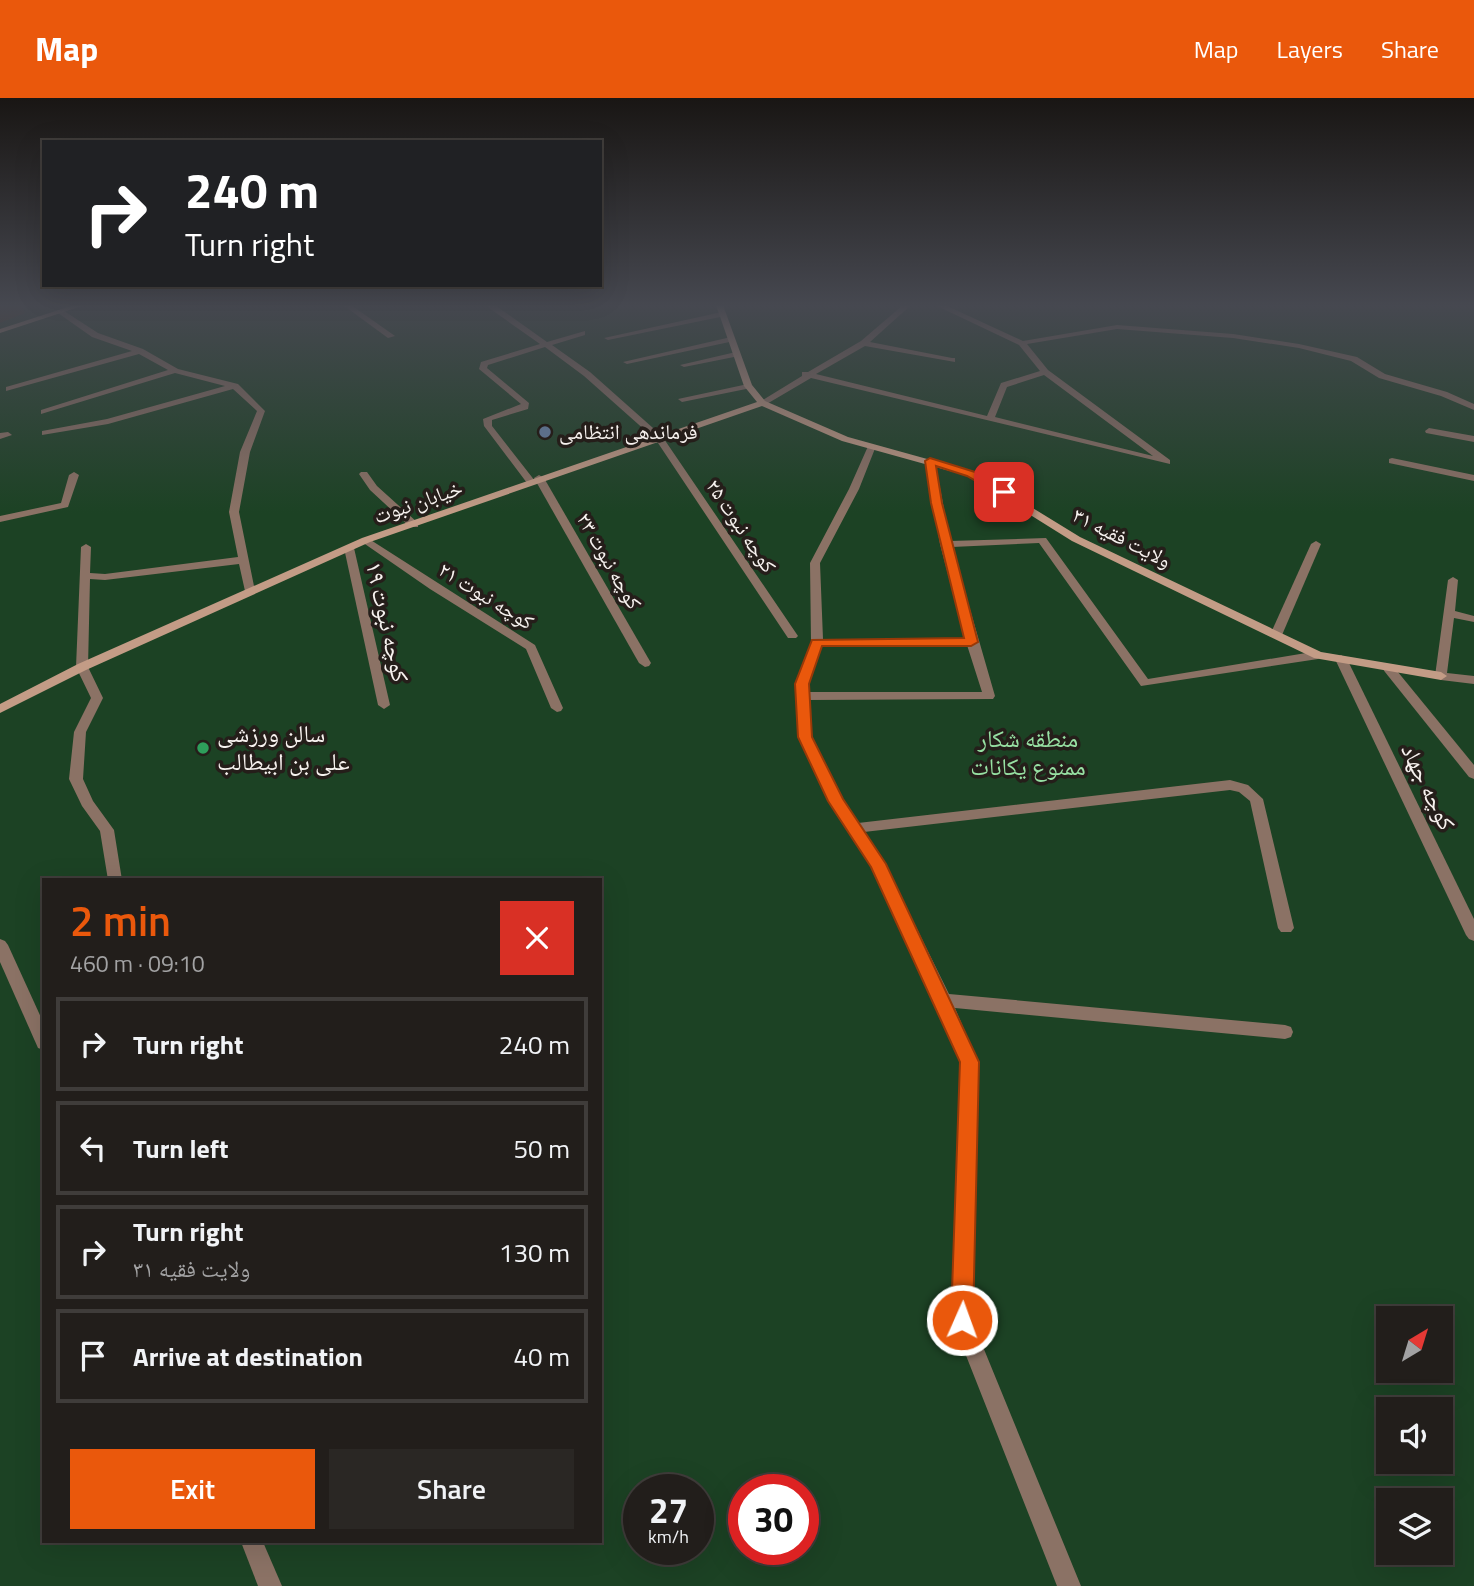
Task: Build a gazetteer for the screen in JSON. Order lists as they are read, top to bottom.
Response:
{
  "streets": {
    "street": [
      "خیابان نبوت",
      "کوچه نبوت ۲۵",
      "ولایت فقیه ۳۱",
      "کوچه نبوت ۲۳",
      "کوچه نبوت ۲۱",
      "کوچه نبوت ۱۹",
      "کوچه جهاد"
    ]
  },
  "crossings": [
    ["خیابان نبوت", "کوچه نبوت ۲۵"],
    ["خیابان نبوت", "ولایت فقیه ۳۱"],
    ["خیابان نبوت", "کوچه نبوت ۲۳"],
    ["خیابان نبوت", "کوچه نبوت ۲۱"],
    ["خیابان نبوت", "کوچه نبوت ۱۹"],
    ["ولایت فقیه ۳۱", "کوچه جهاد"]
  ],
  "parks": ["منطقه شکار ممنوع یکانات"],
  "places": ["فرماندهی انتظامی", "سالن ورزشی علی بن ابیطالب"],
  "north": "top right",
  "page": {
    "header": "Map",
    "nav": ["Map", "Layers", "Share"],
    "turn": ["240 m", "Turn right"],
    "heading": ["2 min", "460 m · 09:10"],
    "list": [
      {
        "name": "Turn right",
        "value": "240 m"
      },
      {
        "name": "Turn left",
        "value": "50 m"
      },
      {
        "name": "Turn right",
        "note": "ولایت فقیه ۳۱",
        "value": "130 m"
      },
      {
        "name": "Arrive at destination",
        "value": "40 m"
      }
    ],
    "buttons": ["Exit", "Share"],
    "speed": "27 km/h",
    "limit": "30"
  }
}
